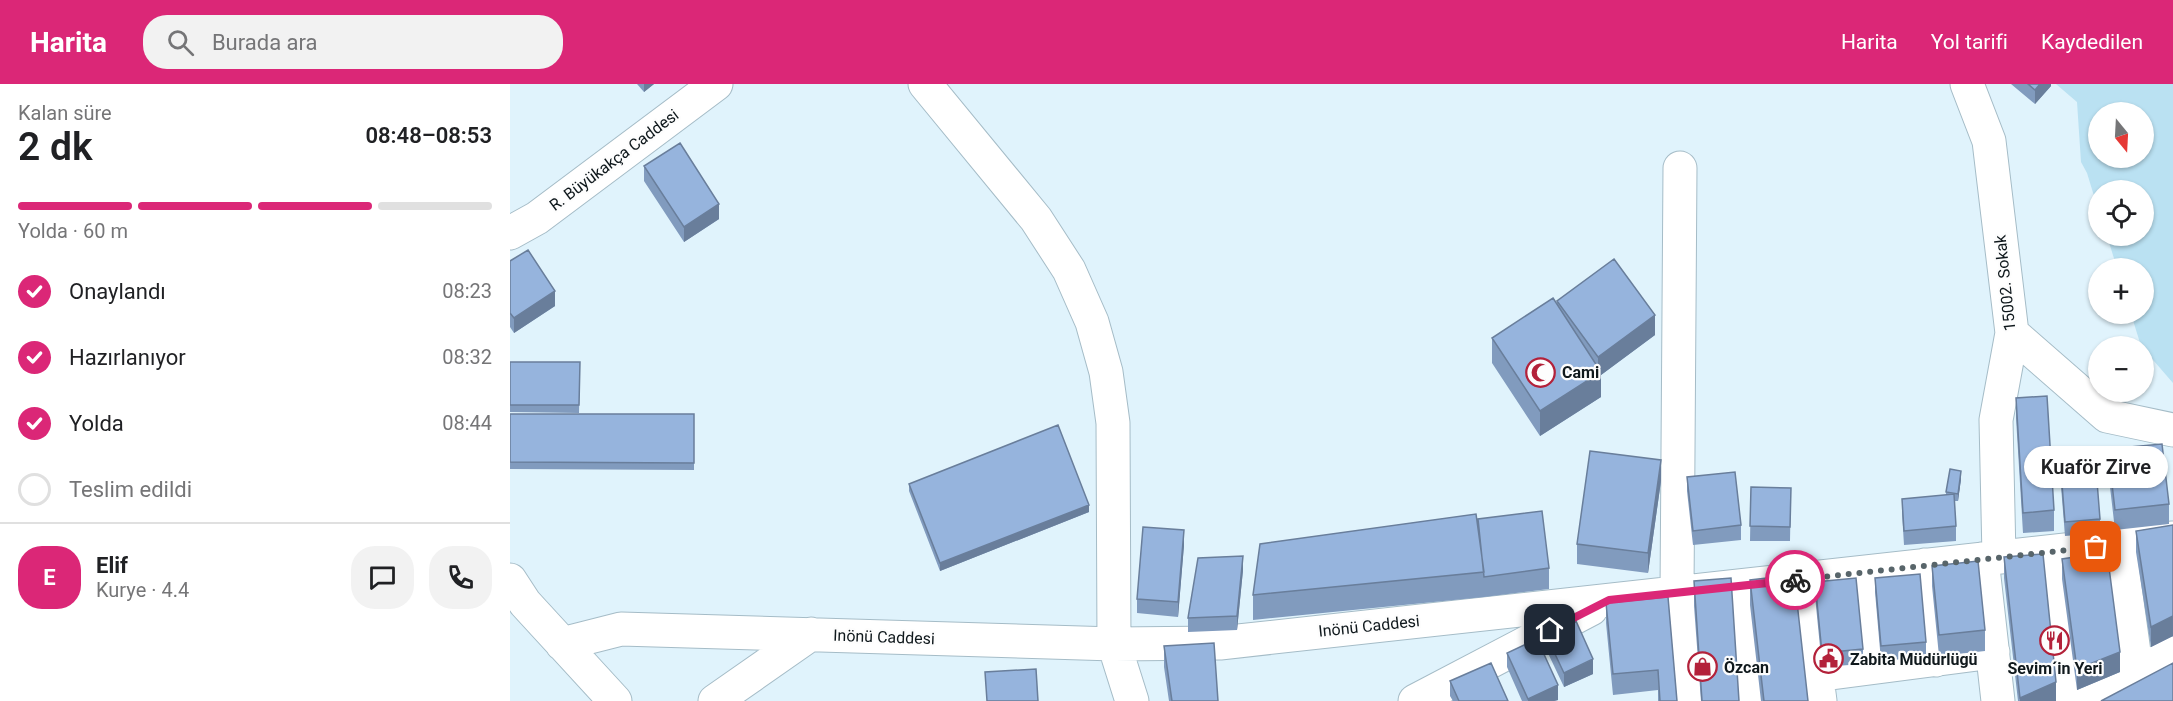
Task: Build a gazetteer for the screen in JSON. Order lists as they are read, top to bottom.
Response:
{
  "streets": {
    "street": ["R. Büyükakça Caddesi", "15002. Sokak", "Inönü Caddesi"]
  },
  "crossings": [
    ["15002. Sokak", "Inönü Caddesi"]
  ],
  "places": {
    "mosque": ["Cami"],
    "other": ["Kuaför Zirve"],
    "restaurant": ["Sevim´in Yeri"],
    "public building": ["Zabita Müdürlügü"],
    "shop": ["Özcan"]
  },
  "north": "bottom",
  "page": {
    "header": "Harita",
    "search": "Burada ara",
    "nav": ["Harita", "Yol tarifi", "Kaydedilen"],
    "heading": ["2 dk", "Kalan süre", "08:48–08:53"],
    "panel": ["Elif", "Kurye · 4.4"],
    "map_buttons": ["+", "−"],
    "bar": "Yolda · 60 m",
    "list": [
      ["Onaylandı", "08:23"],
      ["Hazırlanıyor", "08:32"],
      ["Yolda", "08:44"],
      "Teslim edildi"
    ],
    "bubble": "Kuaför Zirve",
    "round": "E"
  }
}
